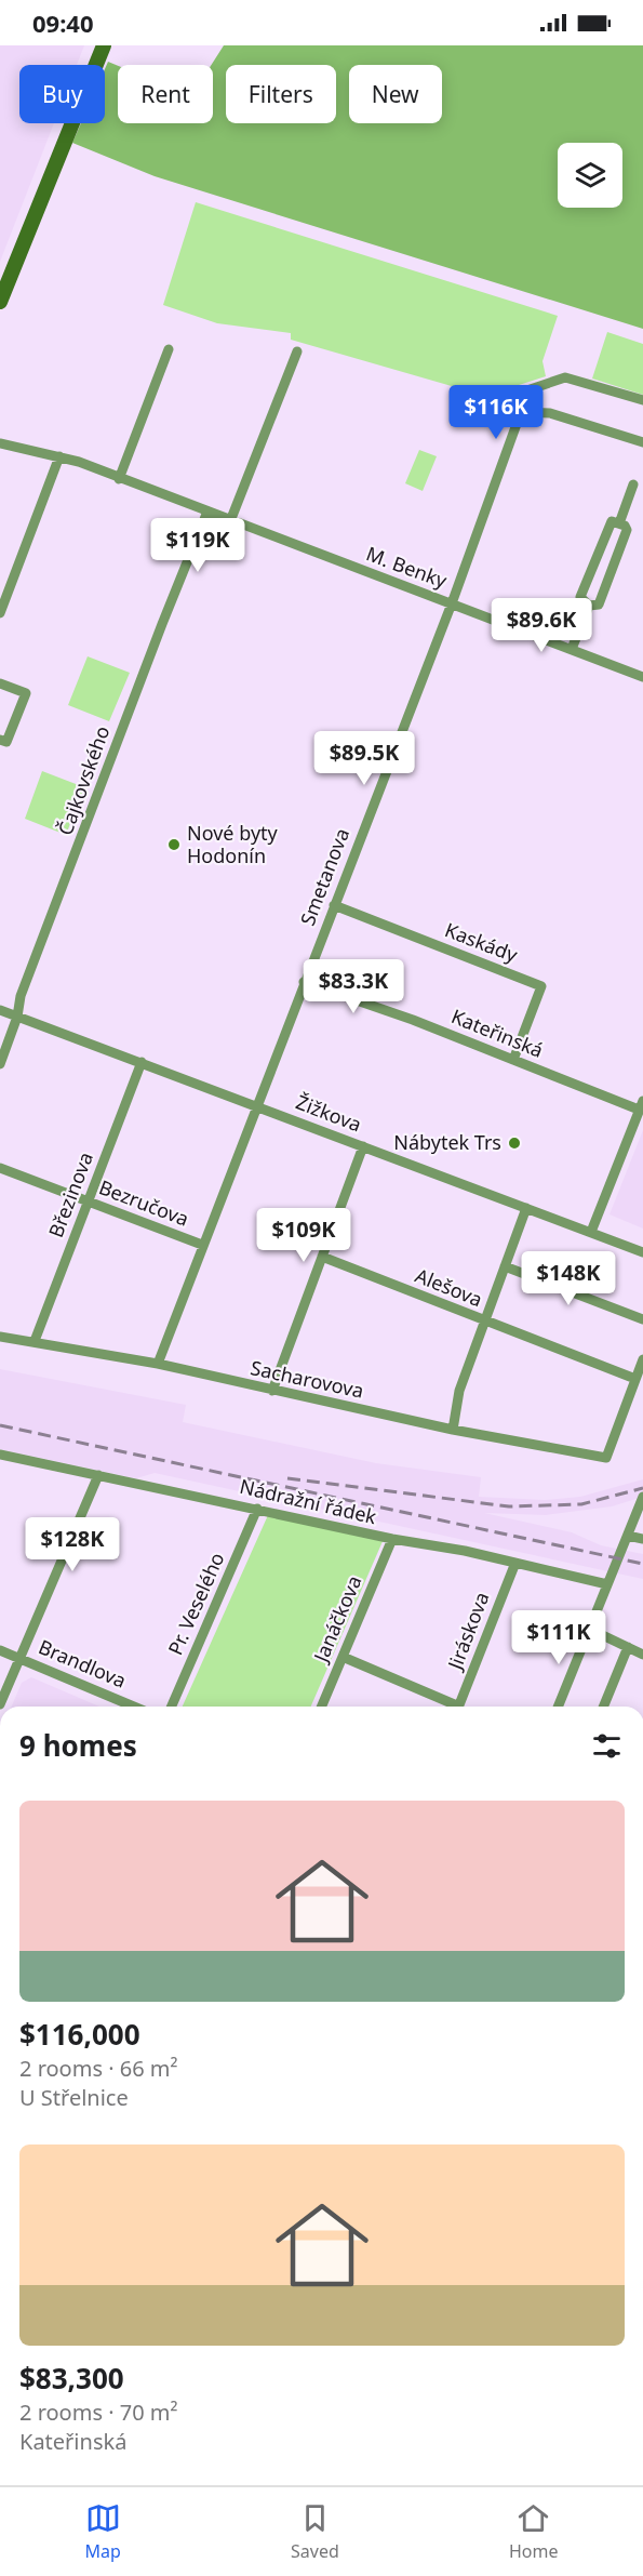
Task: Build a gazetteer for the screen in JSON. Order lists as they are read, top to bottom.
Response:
{
  "streets": {
    "street": [
      "M. Benky",
      "Čajkovského",
      "Smetanova",
      "Kaskády",
      "Kateřinská",
      "Žižkova",
      "Březinova",
      "Bezručova",
      "Alešova",
      "Sacharovova",
      "Nádražní řádek",
      "Pr. Veselého",
      "Janáčkova",
      "Jiráskova",
      "Brandlova"
    ]
  },
  "crossings": [
    ["M. Benky", "Čajkovského"],
    ["M. Benky", "Smetanova"],
    ["Čajkovského", "Žižkova"],
    ["Smetanova", "Kaskády"],
    ["Smetanova", "Kateřinská"],
    ["Smetanova", "Žižkova"],
    ["Smetanova", "Bezručova"],
    ["Smetanova", "Sacharovova"],
    ["Kaskády", "Kateřinská"],
    ["Kateřinská", "Žižkova"],
    ["Žižkova", "Březinova"],
    ["Březinova", "Bezručova"],
    ["Březinova", "Sacharovova"],
    ["Alešova", "Sacharovova"],
    ["Nádražní řádek", "Pr. Veselého"],
    ["Nádražní řádek", "Janáčkova"],
    ["Nádražní řádek", "Jiráskova"]
  ],
  "places": ["Nové byty Hodonín", "Nábytek Trs"],
  "page": {
    "status": "09:40",
    "chip": [
      "Buy",
      "Rent",
      "Filters",
      "New"
    ],
    "price": [
      "$116K",
      "$119K",
      "$89.6K",
      "$89.5K",
      "$83.3K",
      "$109K",
      "$148K",
      "$128K",
      "$111K"
    ],
    "heading": "9 homes",
    "list": [
      {
        "name": "$116,000",
        "note": "2 rooms · 66 m² · U Střelnice"
      },
      {
        "name": "$83,300",
        "note": "2 rooms · 70 m² · Kateřinská"
      }
    ],
    "tabs": ["Map", "Saved", "Home"]
  }
}
